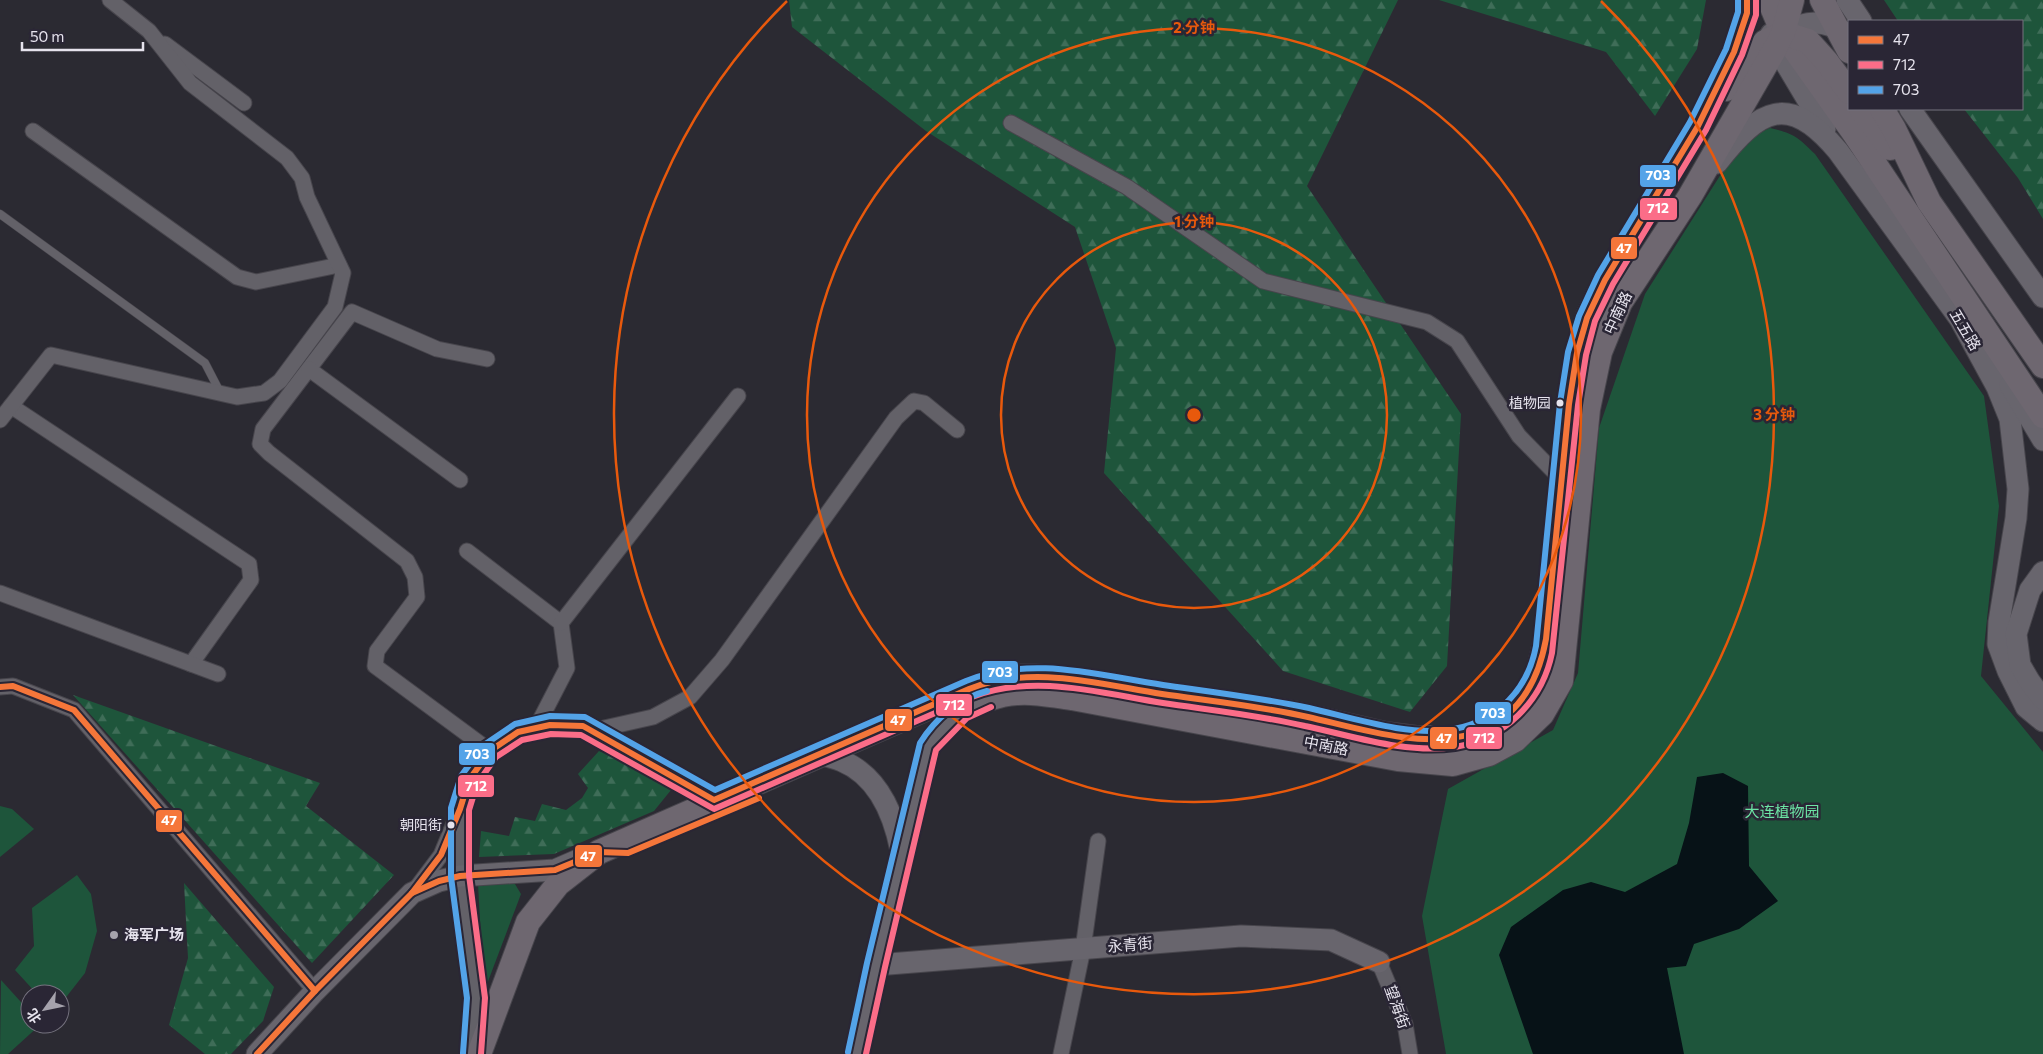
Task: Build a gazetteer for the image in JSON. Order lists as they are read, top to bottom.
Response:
{
  "streets": {
    "main road": ["中南路", "五五路", "永青街"],
    "street": ["望海街"]
  },
  "crossings": [
    ["中南路", "五五路"],
    ["永青街", "望海街"]
  ],
  "parks": ["大连植物园"],
  "places": ["植物园", "朝阳街", "海军广场"],
  "lines": ["transit line 47", "transit line 712", "transit line 703"],
  "legend": ["47", "712", "703"],
  "scale_bar": "50 m",
  "north": "bottom left",
  "rings": ["2 分钟", "1 分钟", "3 分钟"]
}
